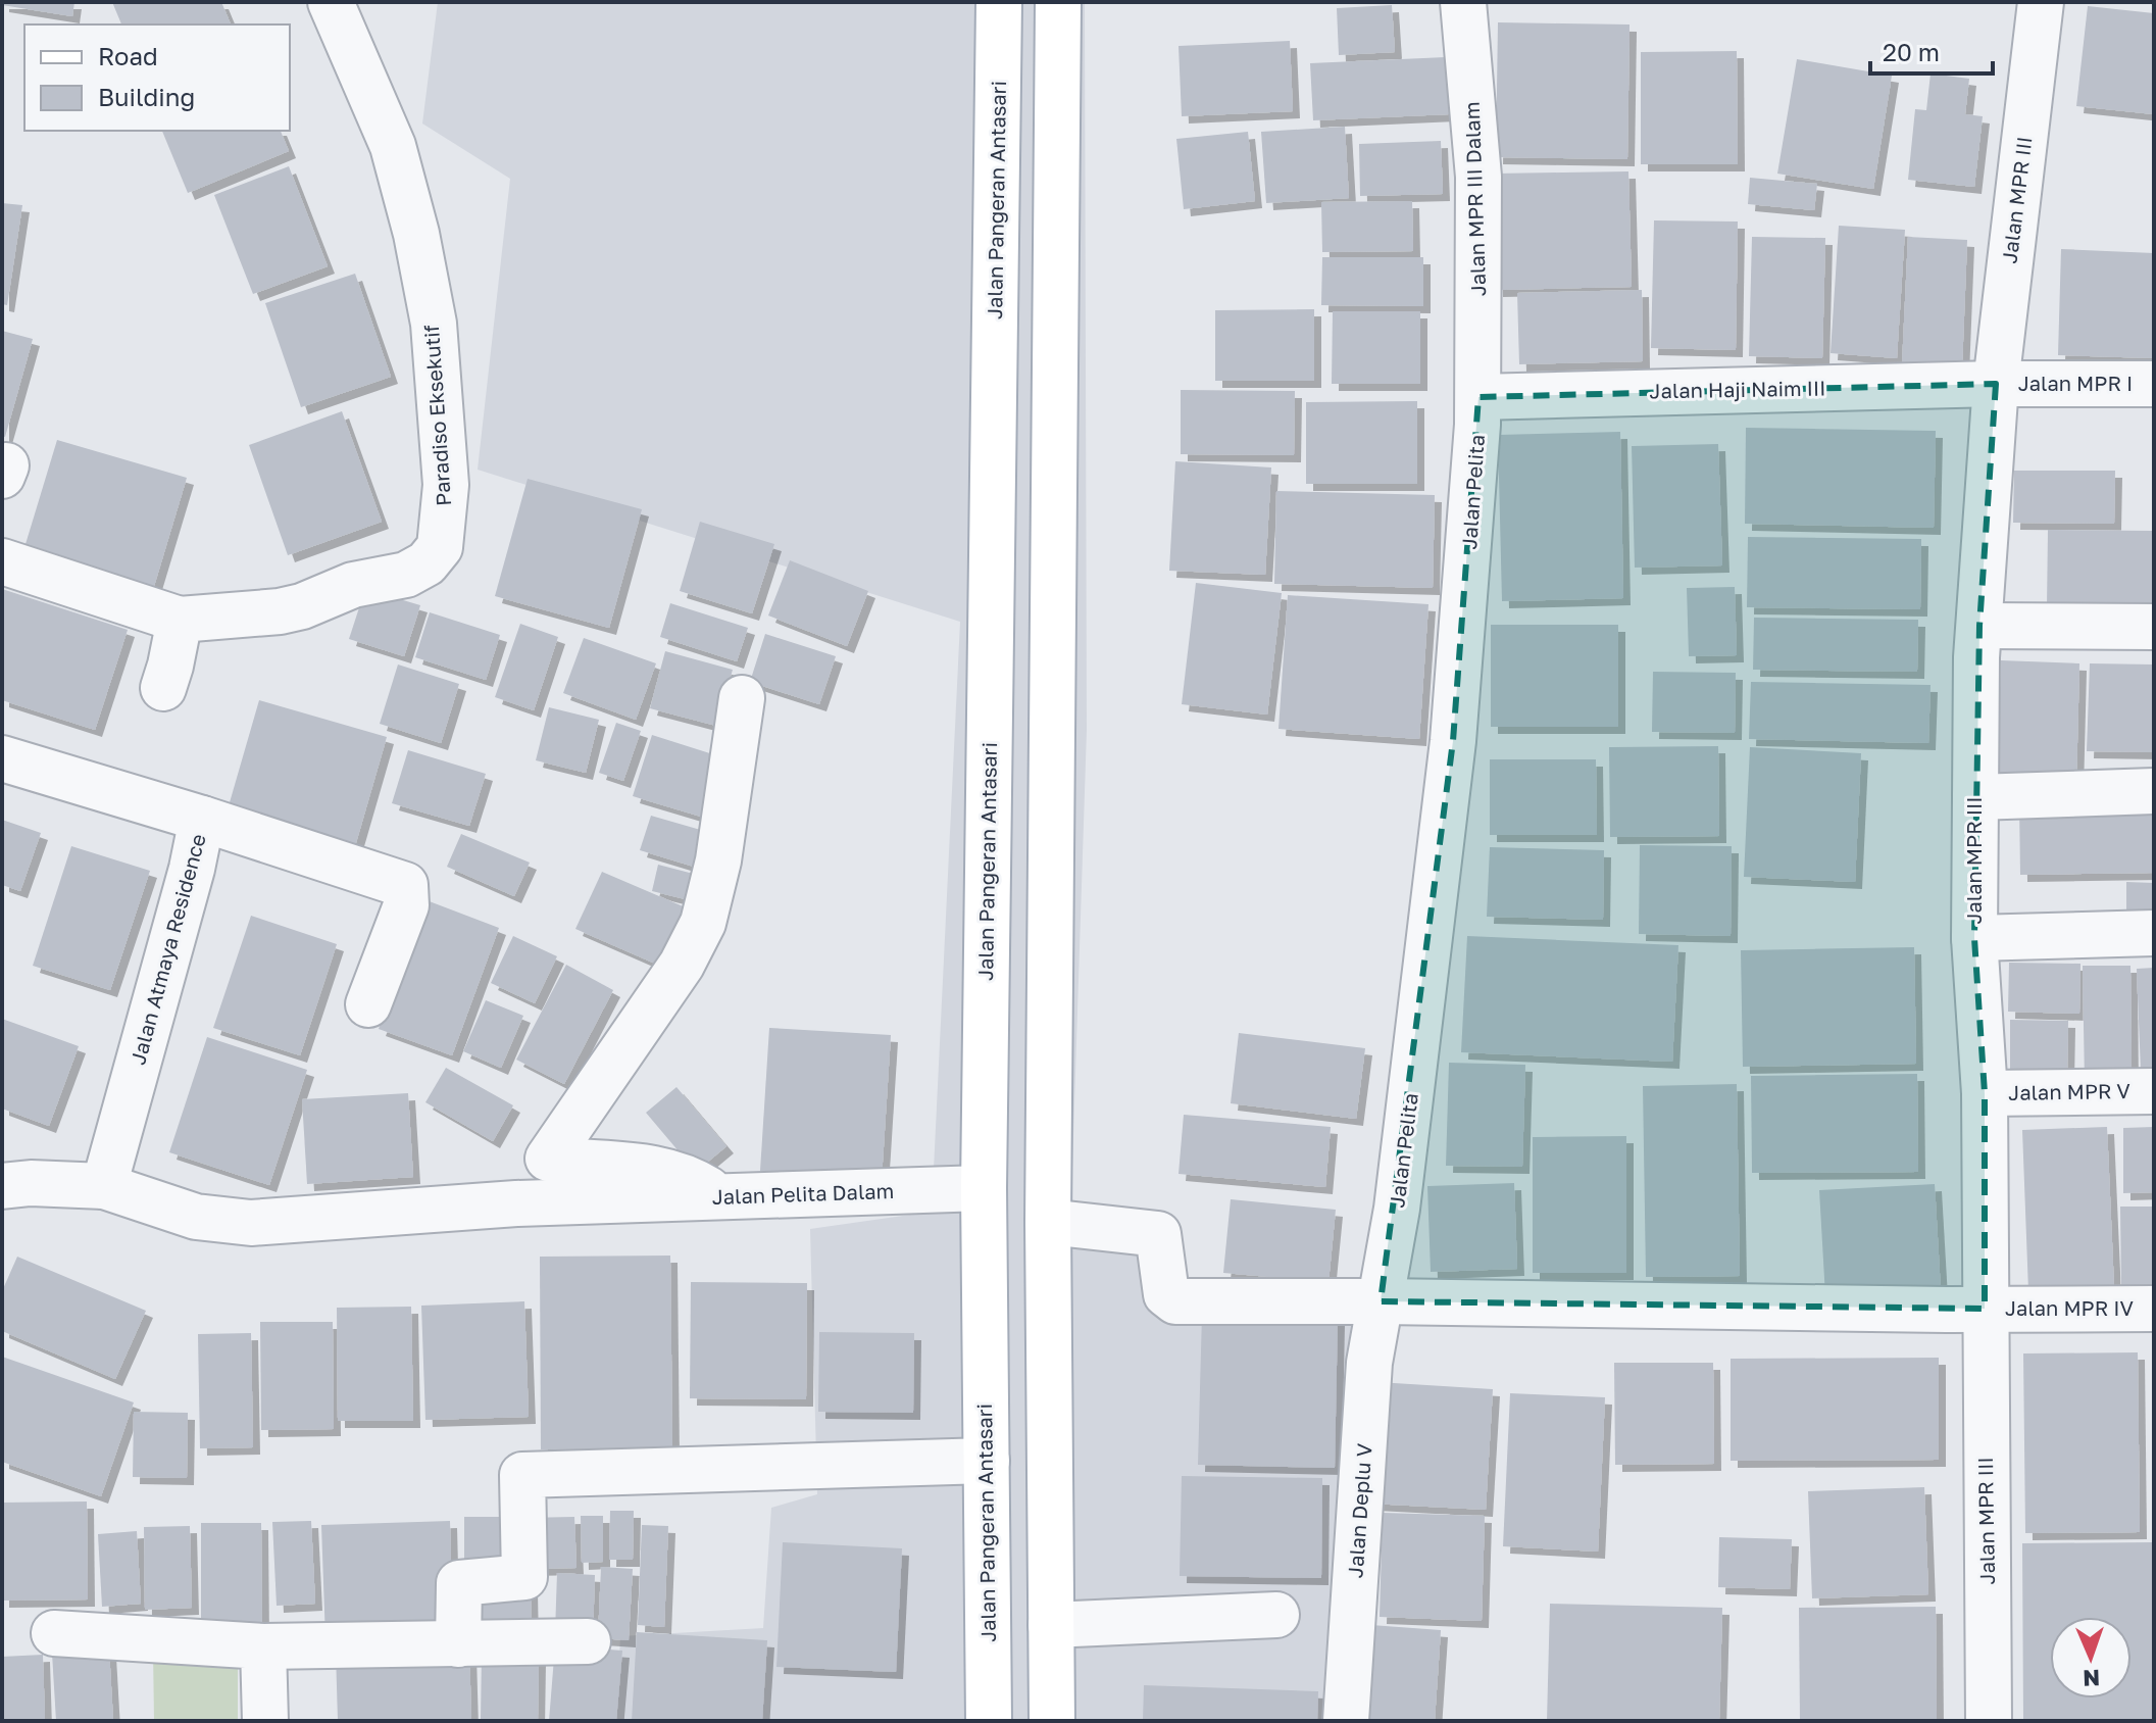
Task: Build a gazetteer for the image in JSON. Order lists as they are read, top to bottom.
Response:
{
  "streets": {
    "main road": ["Jalan Pangeran Antasari"],
    "street": [
      "Jalan MPR III Dalam",
      "Jalan MPR III",
      "Jalan MPR I",
      "Jalan Haji Naim III",
      "Paradiso Eksekutif",
      "Jalan Pelita",
      "Jalan Atmaya Residence",
      "Jalan MPR V",
      "Jalan Pelita Dalam",
      "Jalan MPR IV",
      "Jalan Deplu V"
    ]
  },
  "crossings": [
    ["Jalan MPR III Dalam", "Jalan Haji Naim III"],
    ["Jalan MPR III Dalam", "Jalan Pelita"],
    ["Jalan Pangeran Antasari", "Jalan Pelita Dalam"],
    ["Jalan MPR III", "Jalan MPR I"],
    ["Jalan MPR III", "Jalan Haji Naim III"],
    ["Jalan MPR III", "Jalan MPR V"],
    ["Jalan MPR III", "Jalan MPR IV"],
    ["Jalan MPR I", "Jalan Haji Naim III"],
    ["Jalan Haji Naim III", "Jalan Pelita"],
    ["Jalan Pelita", "Jalan Deplu V"],
    ["Jalan Atmaya Residence", "Jalan Pelita Dalam"]
  ],
  "legend": ["Road", "Building"],
  "scale_bar": "20 m",
  "north": "bottom"
}
